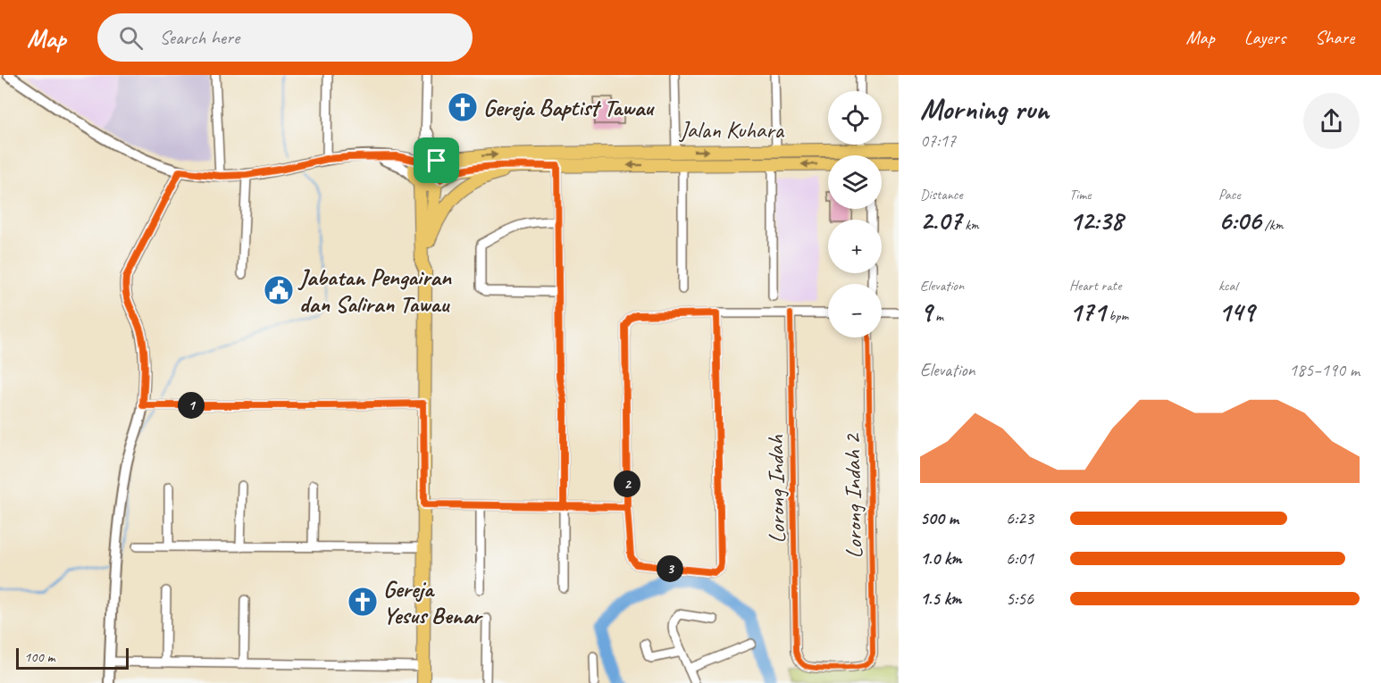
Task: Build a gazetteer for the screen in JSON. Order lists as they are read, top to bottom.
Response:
{
  "streets": {
    "main road": ["Jalan Kuhara"],
    "street": ["Lorong Indah", "Lorong Indah 2"]
  },
  "crossings": [
    ["Lorong Indah", "Lorong Indah 2"]
  ],
  "places": {
    "church": ["Gereja Baptist Tawau", "Gereja Yesus Benar"],
    "public building": ["Jabatan Pengairan dan Saliran Tawau"]
  },
  "scale_bar": "100 m",
  "page": {
    "header": "Map",
    "search": "Search here",
    "nav": ["Map", "Layers", "Share"],
    "heading": ["Morning run", "07:17"],
    "map_buttons": ["+", "−"],
    "stats": [
      ["Distance", "2.07 km"],
      ["Time", "12:38"],
      ["Pace", "6:06 /km"],
      ["Elevation", "9 m"],
      ["Heart rate", "171 bpm"],
      ["kcal", "149"]
    ],
    "chart": ["Elevation", "185–190 m"],
    "pins": ["1", "2", "3"],
    "list": [
      {
        "name": "500 m",
        "note": "6:23"
      },
      {
        "name": "1.0 km",
        "note": "6:01"
      },
      {
        "name": "1.5 km",
        "note": "5:56"
      }
    ],
    "scale": "100 m"
  }
}
